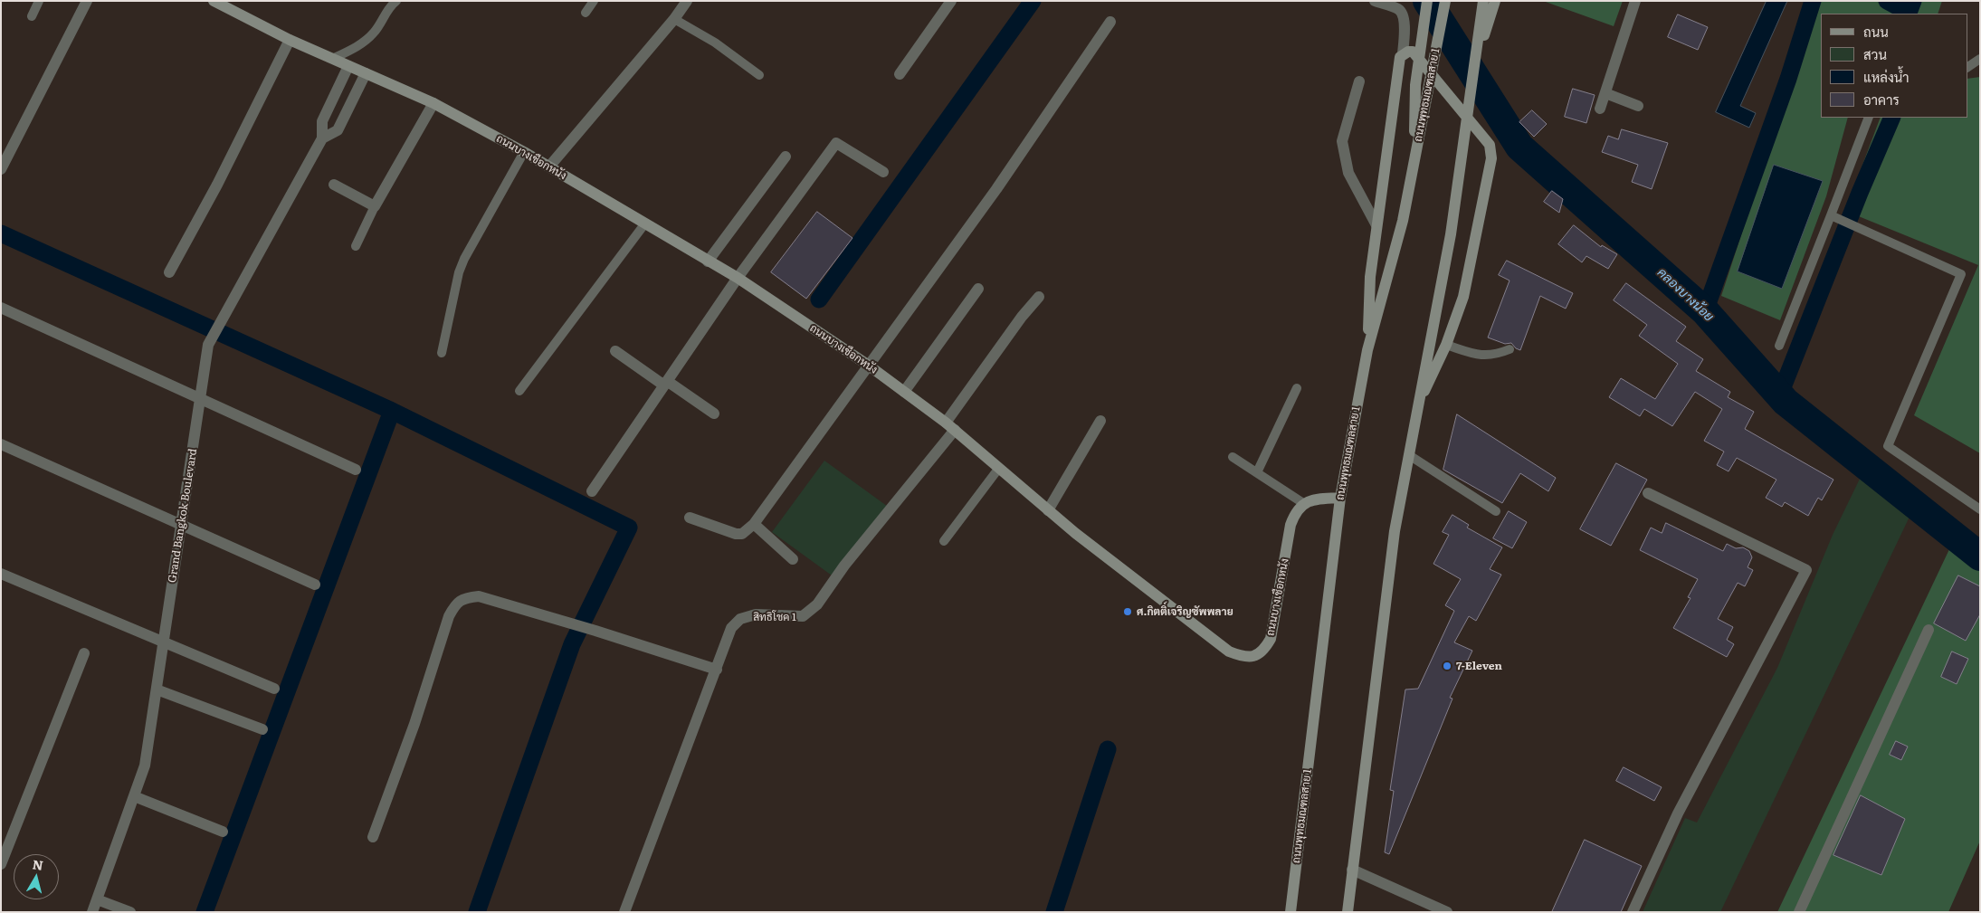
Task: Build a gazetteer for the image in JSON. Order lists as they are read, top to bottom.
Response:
{
  "streets": {
    "main road": ["ถนนพุทธมณฑลสาย 1", "ถนนบางเชือกหนัง"],
    "street": ["Grand Bangkok Boulevard", "สิทธิโชค 1"]
  },
  "crossings": [
    ["ถนนบางเชือกหนัง", "Grand Bangkok Boulevard"],
    ["ถนนบางเชือกหนัง", "สิทธิโชค 1"]
  ],
  "water": ["คลองบางน้อย"],
  "places": ["ศ.กิตติ์เจริญซัพพลาย", "7-Eleven"],
  "legend": [
    "ถนน",
    "สวน",
    "แหล่งน้ำ",
    "อาคาร"
  ],
  "north": "top"
}
